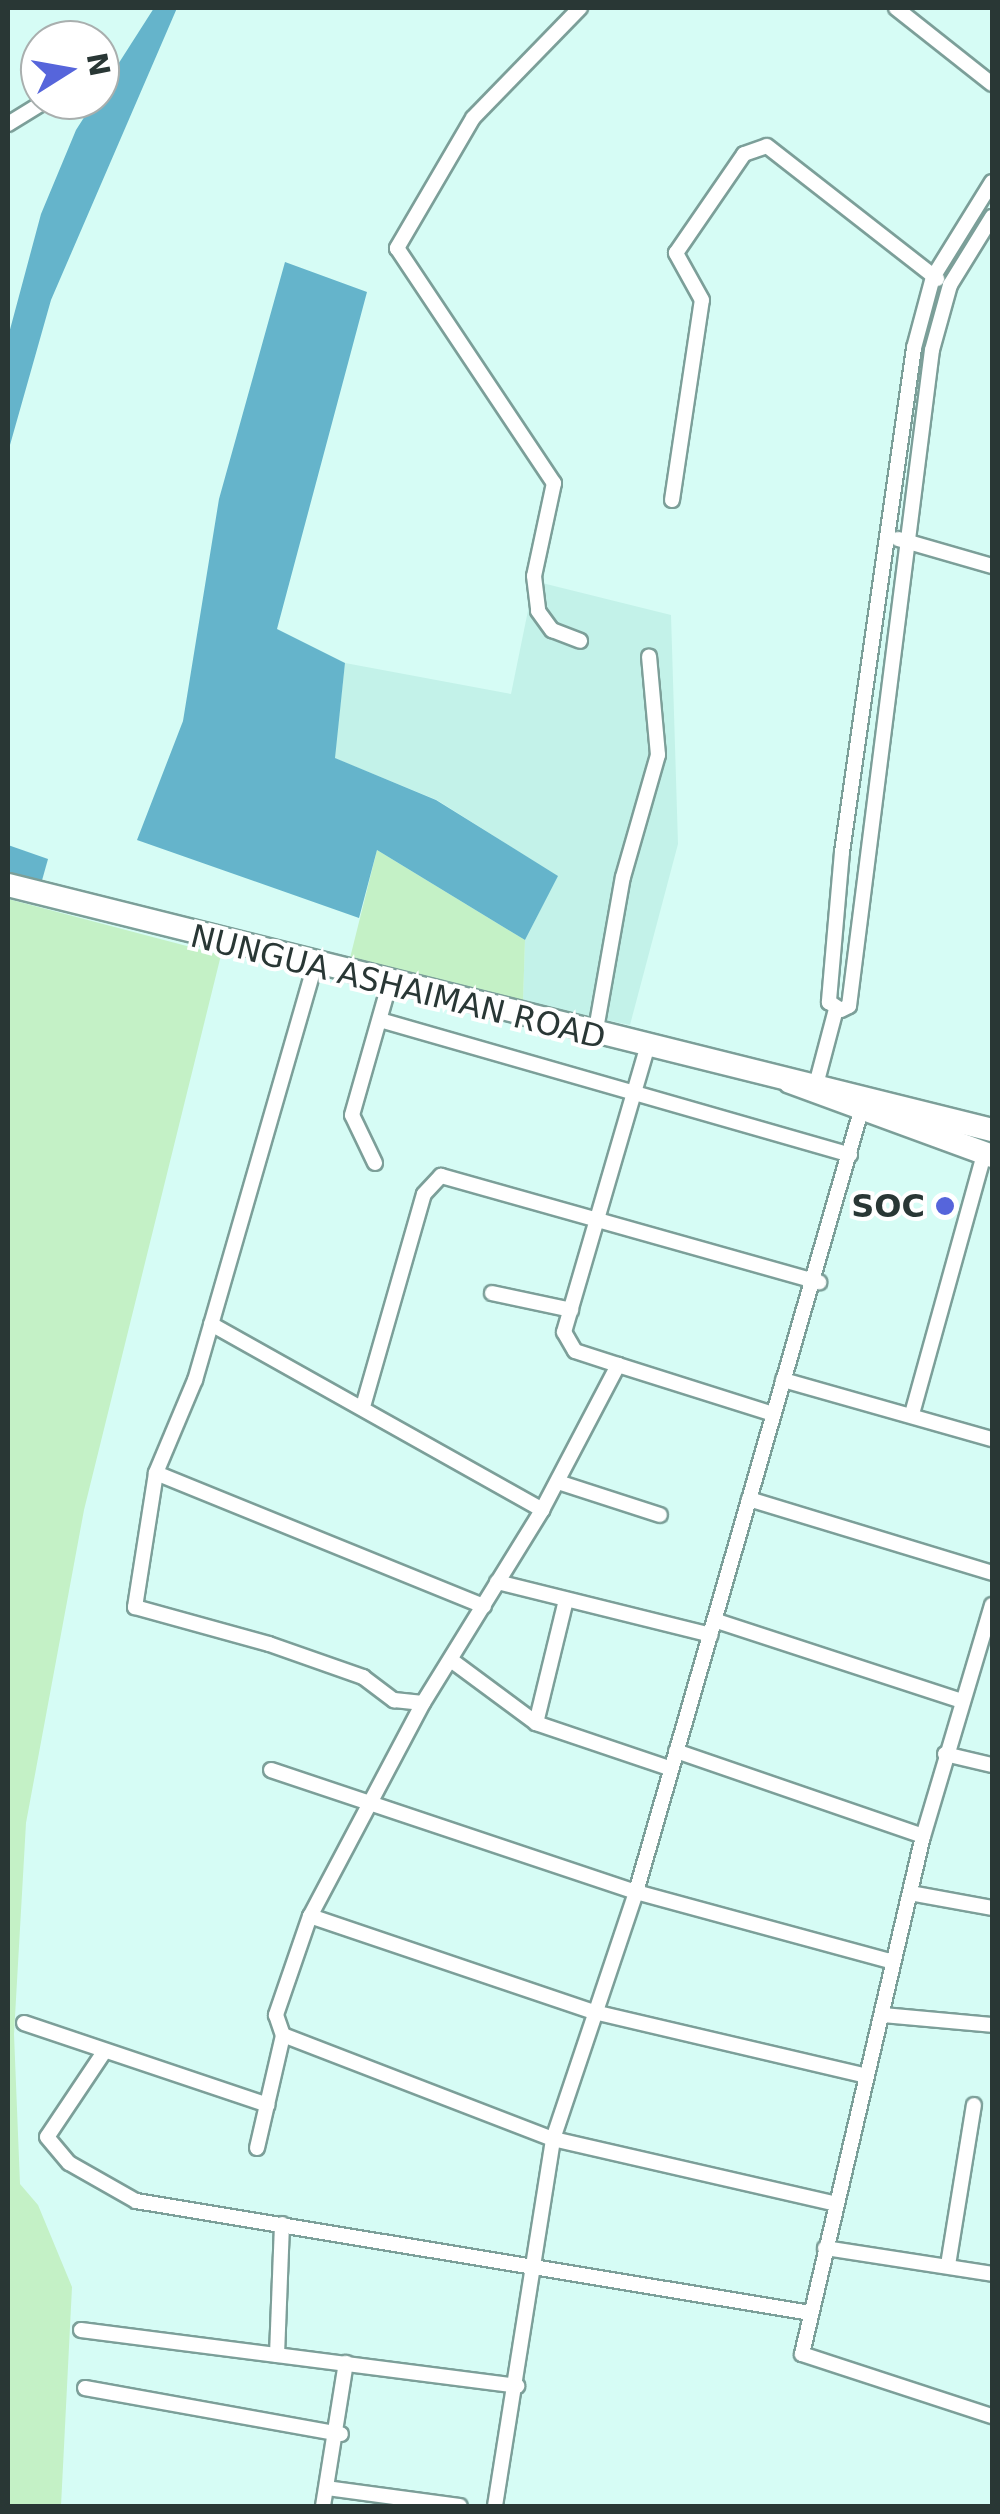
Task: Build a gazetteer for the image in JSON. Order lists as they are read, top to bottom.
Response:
{
  "streets": {
    "main road": ["NUNGUA ASHAIMAN ROAD"]
  },
  "places": ["SOC"],
  "north": "right"
}
